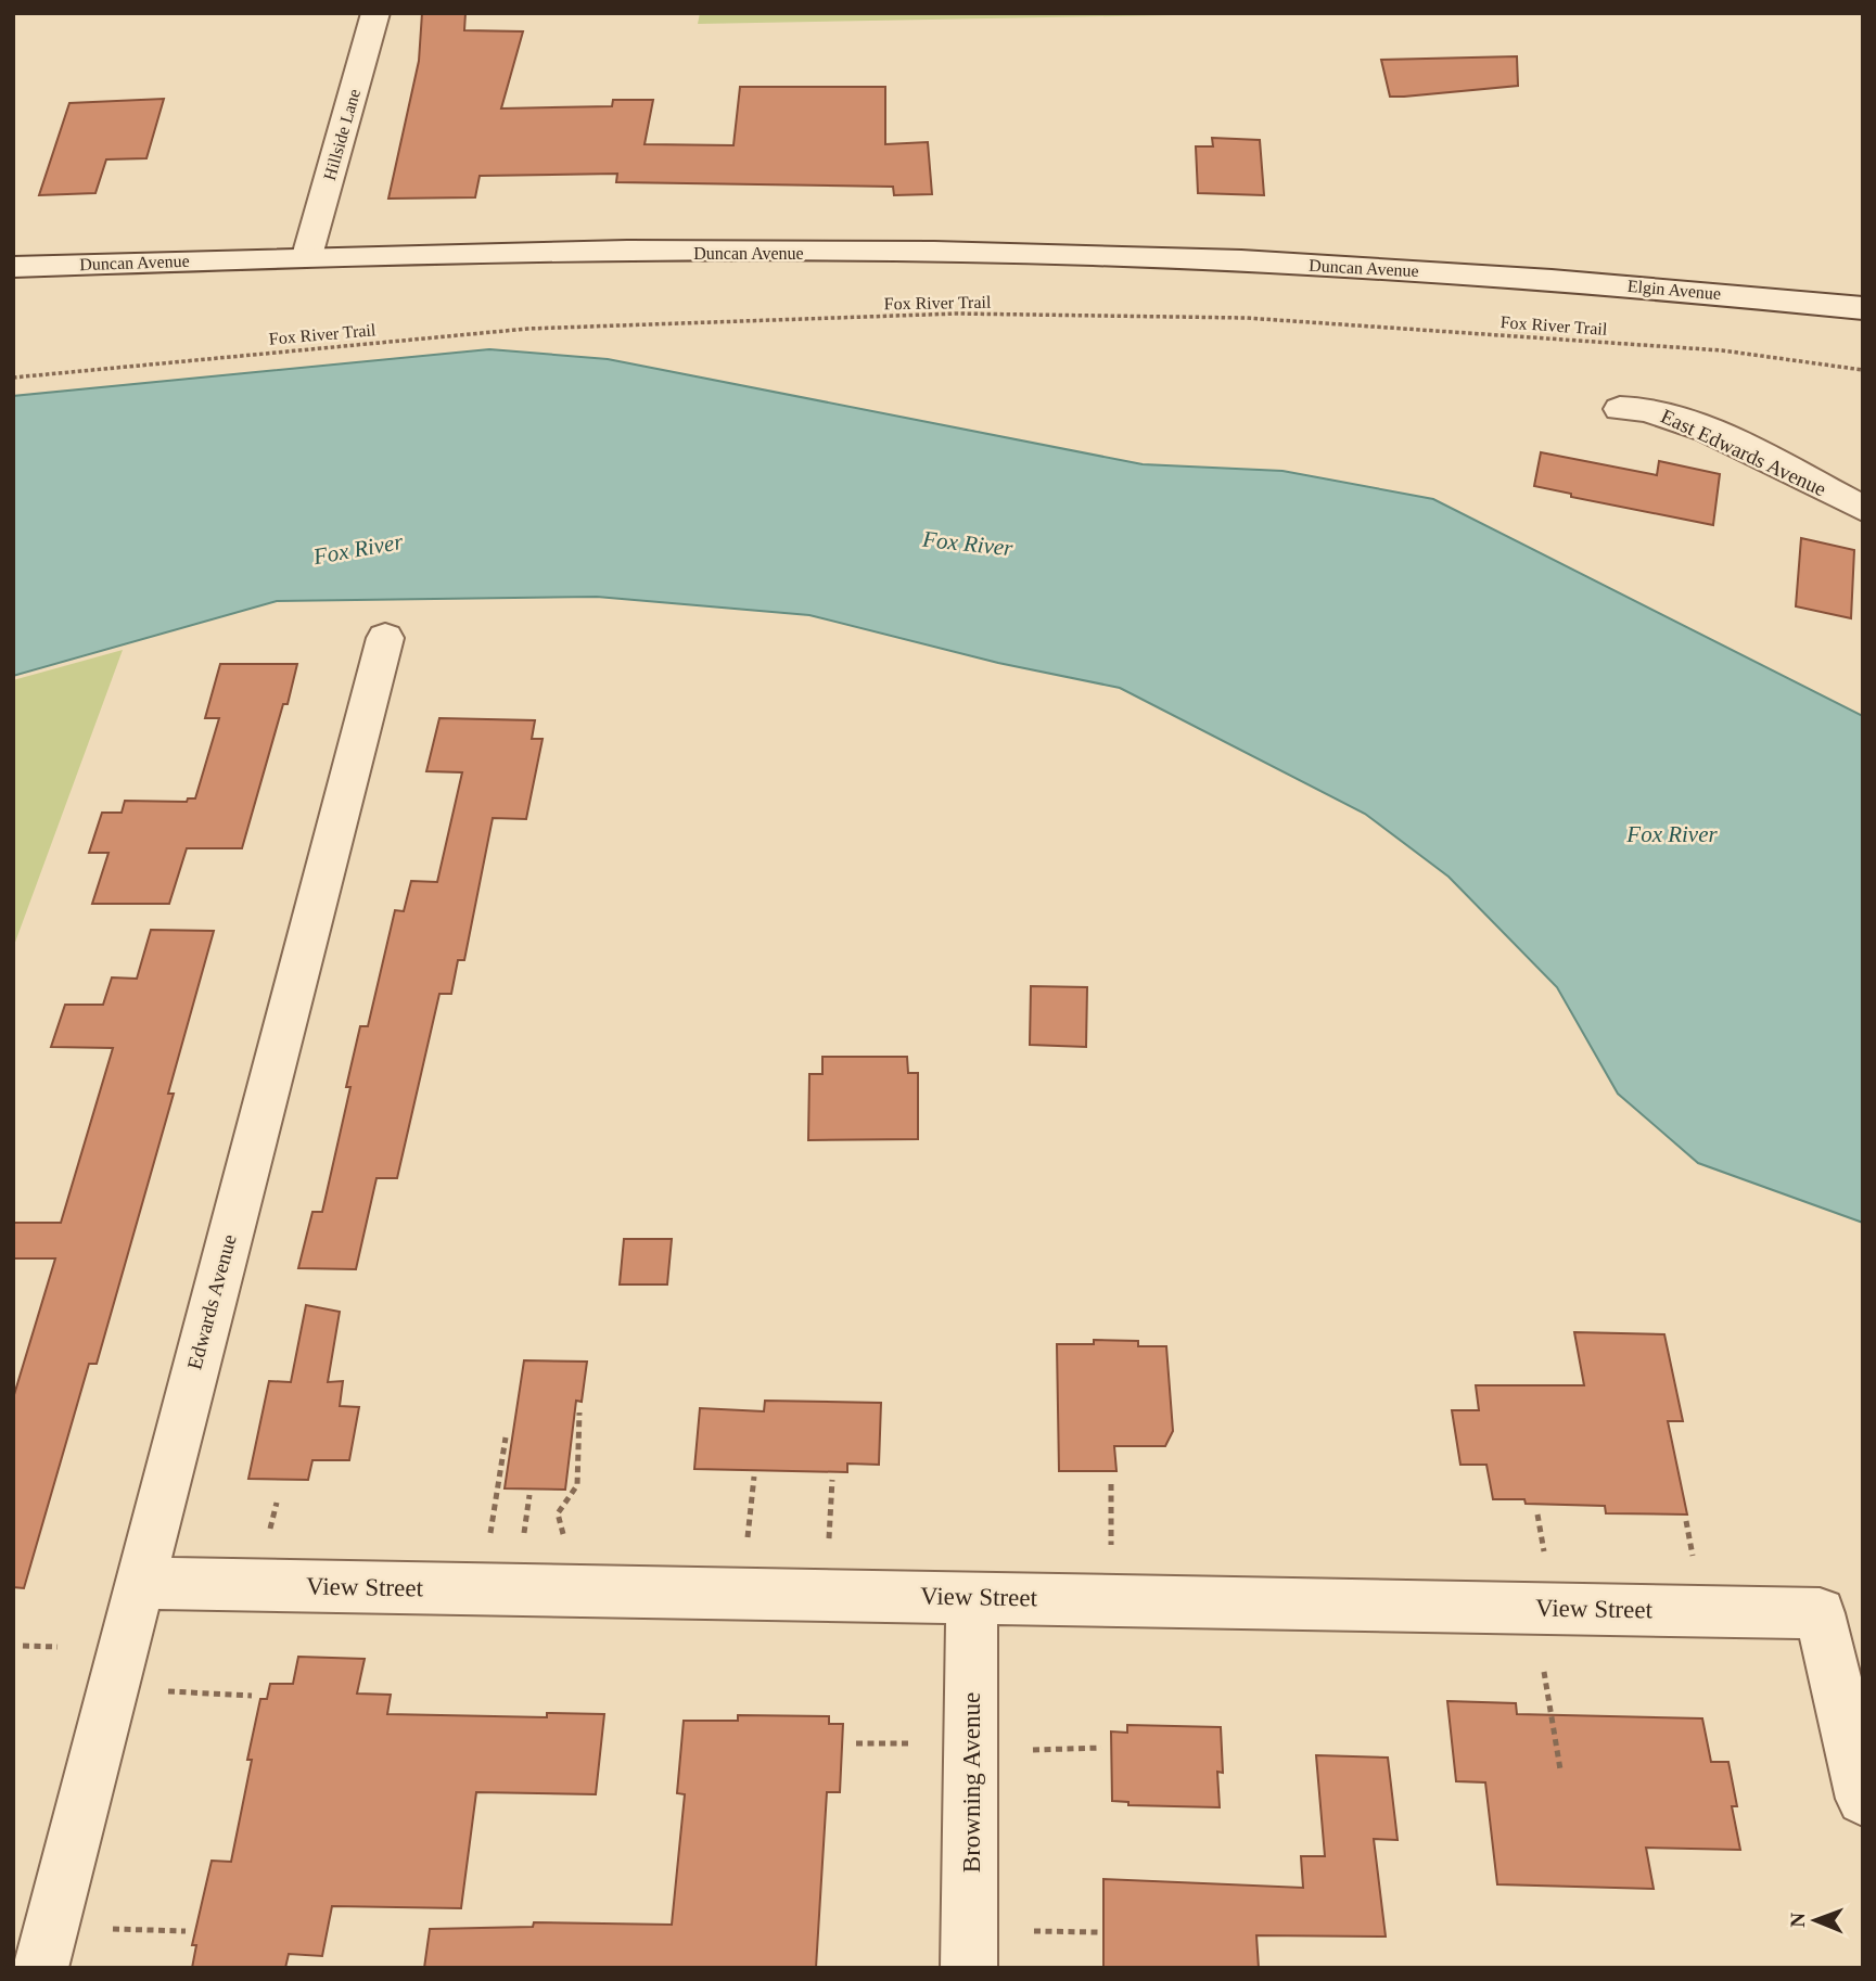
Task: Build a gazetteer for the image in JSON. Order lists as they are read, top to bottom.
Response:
{
  "streets": {
    "street": [
      "Hillside Lane",
      "Duncan Avenue",
      "Elgin Avenue",
      "East Edwards Avenue",
      "Edwards Avenue",
      "View Street",
      "Browning Avenue"
    ],
    "path": ["Fox River Trail"]
  },
  "crossings": [
    ["Hillside Lane", "Duncan Avenue"],
    ["Duncan Avenue", "Elgin Avenue"],
    ["Edwards Avenue", "View Street"],
    ["View Street", "Browning Avenue"]
  ],
  "water": ["Fox River"],
  "north": "left"
}
